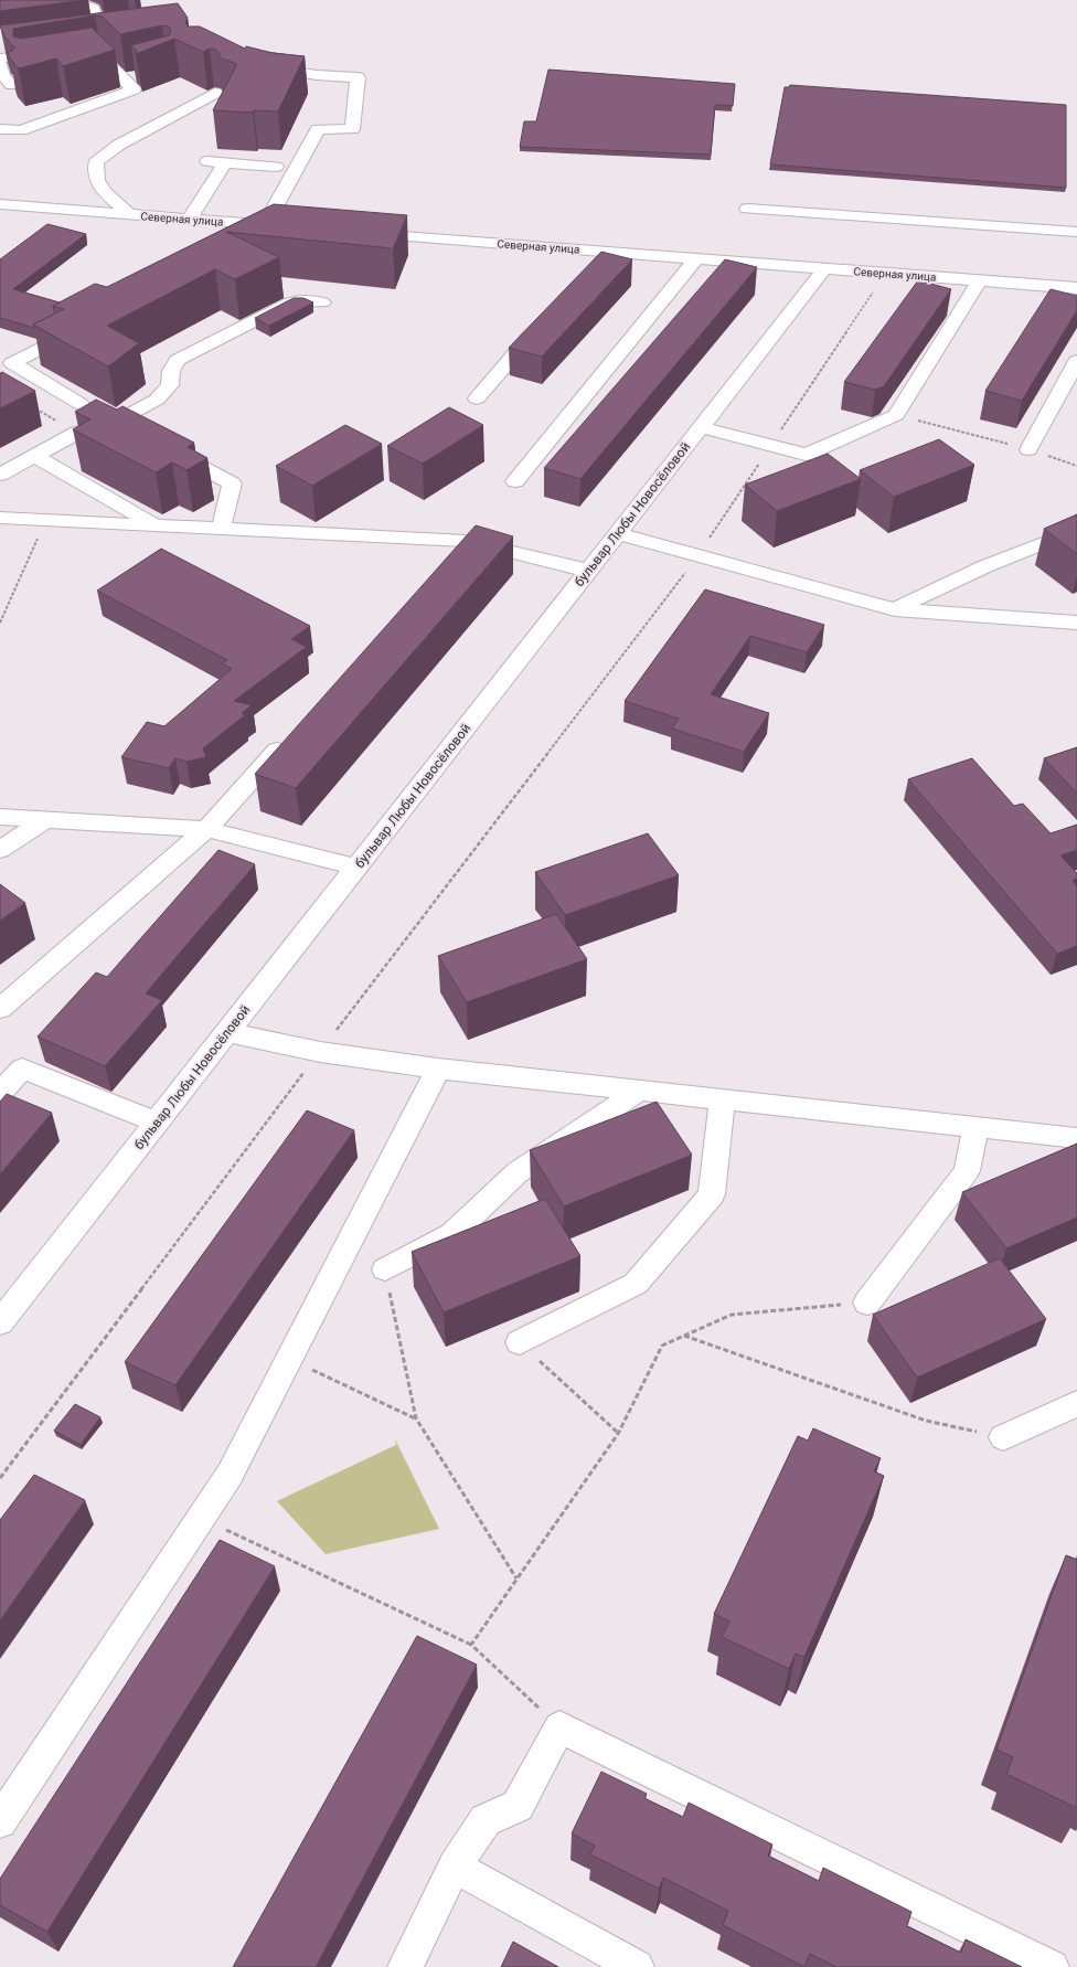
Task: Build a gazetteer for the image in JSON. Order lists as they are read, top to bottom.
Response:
{
  "streets": {
    "street": ["Северная улица", "бульвар Любы Новосёловой"]
  },
  "crossings": [
    ["Северная улица", "бульвар Любы Новосёловой"]
  ]
}
